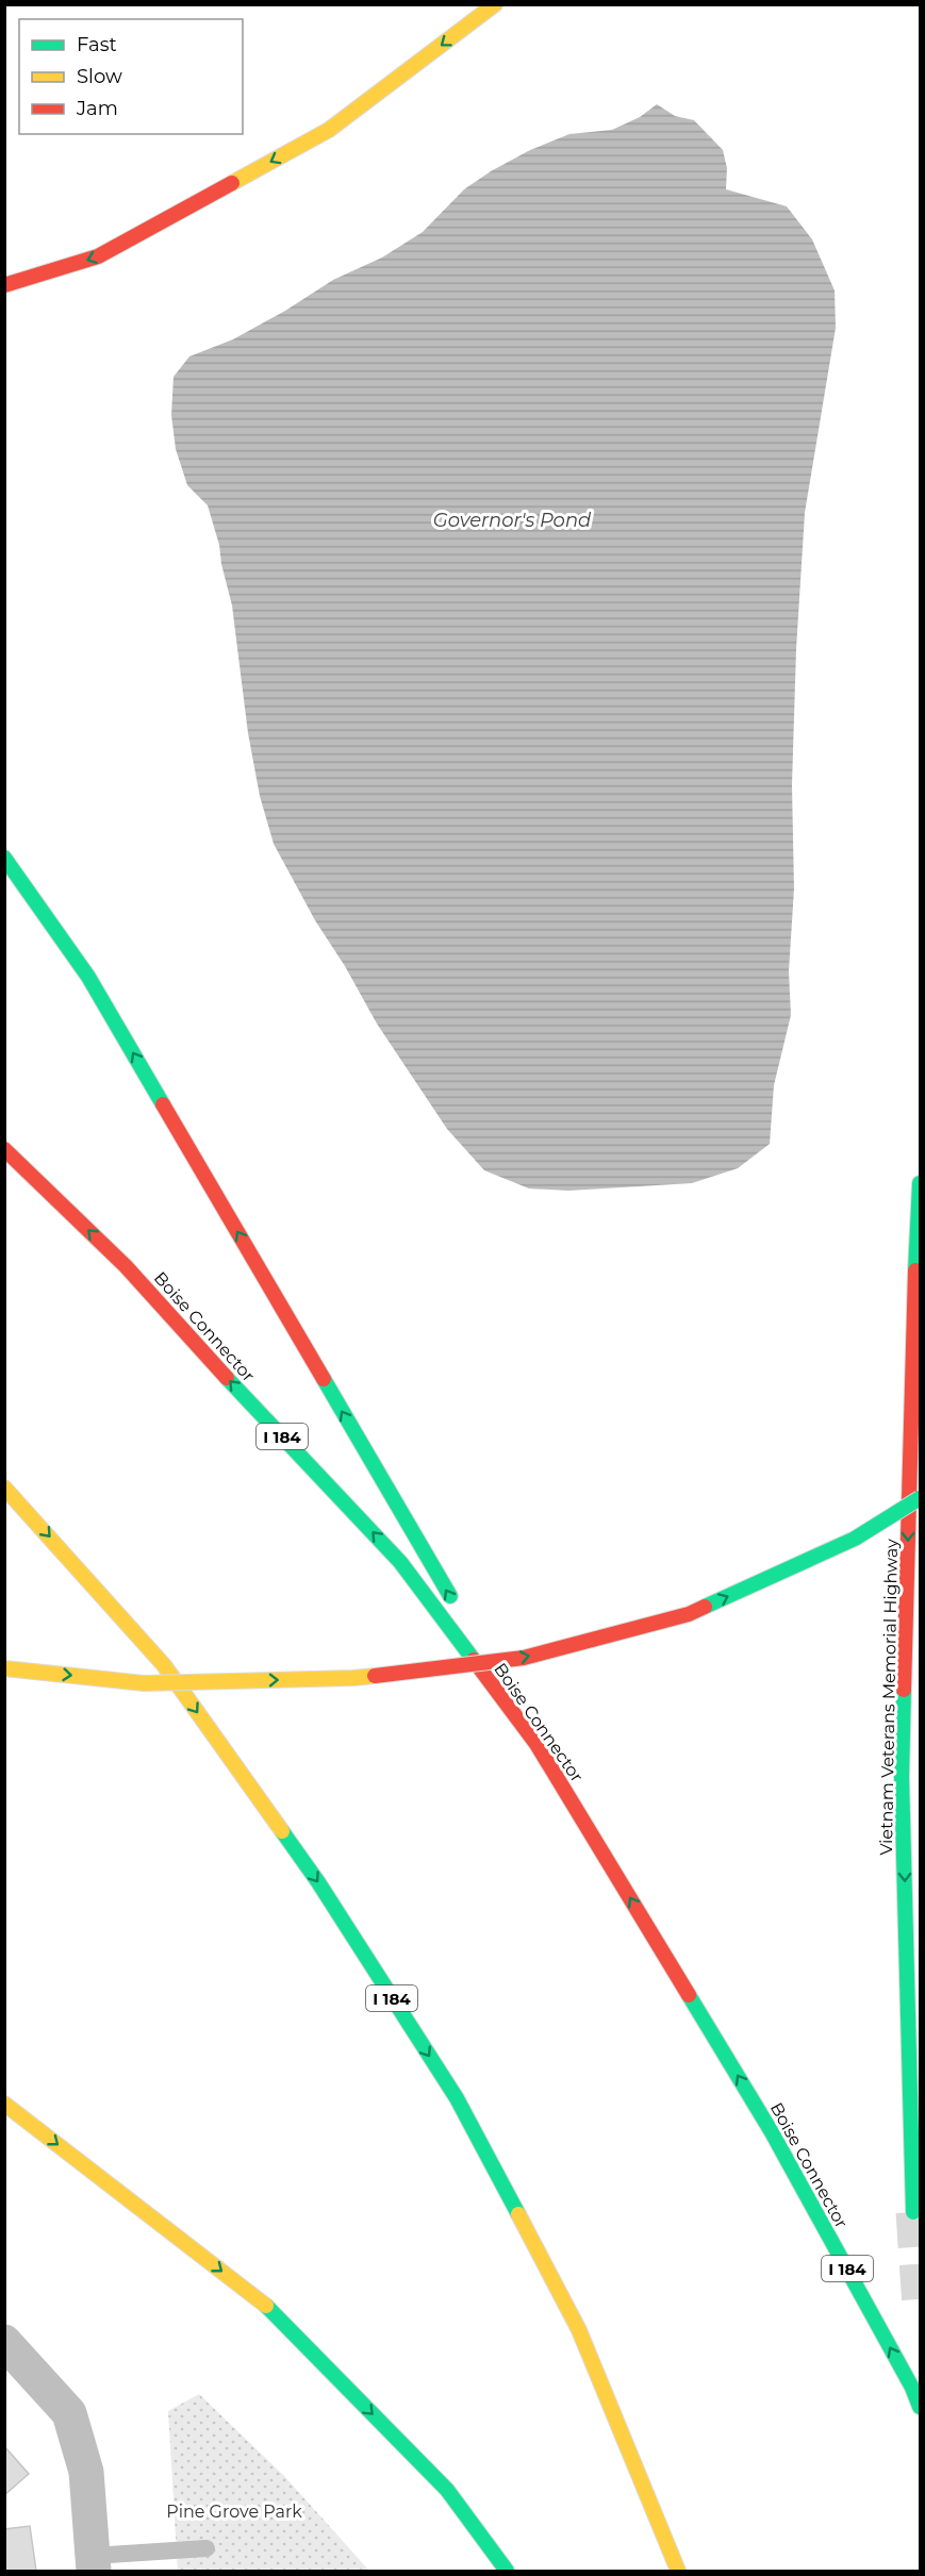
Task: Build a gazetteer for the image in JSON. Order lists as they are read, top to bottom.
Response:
{
  "streets": {
    "highway": ["Boise Connector", "I 184", "Vietnam Veterans Memorial Highway"]
  },
  "one_way": ["Vietnam Veterans Memorial Highway"],
  "water": ["Governor's Pond"],
  "parks": ["Pine Grove Park"],
  "legend": ["Fast", "Slow", "Jam"]
}
